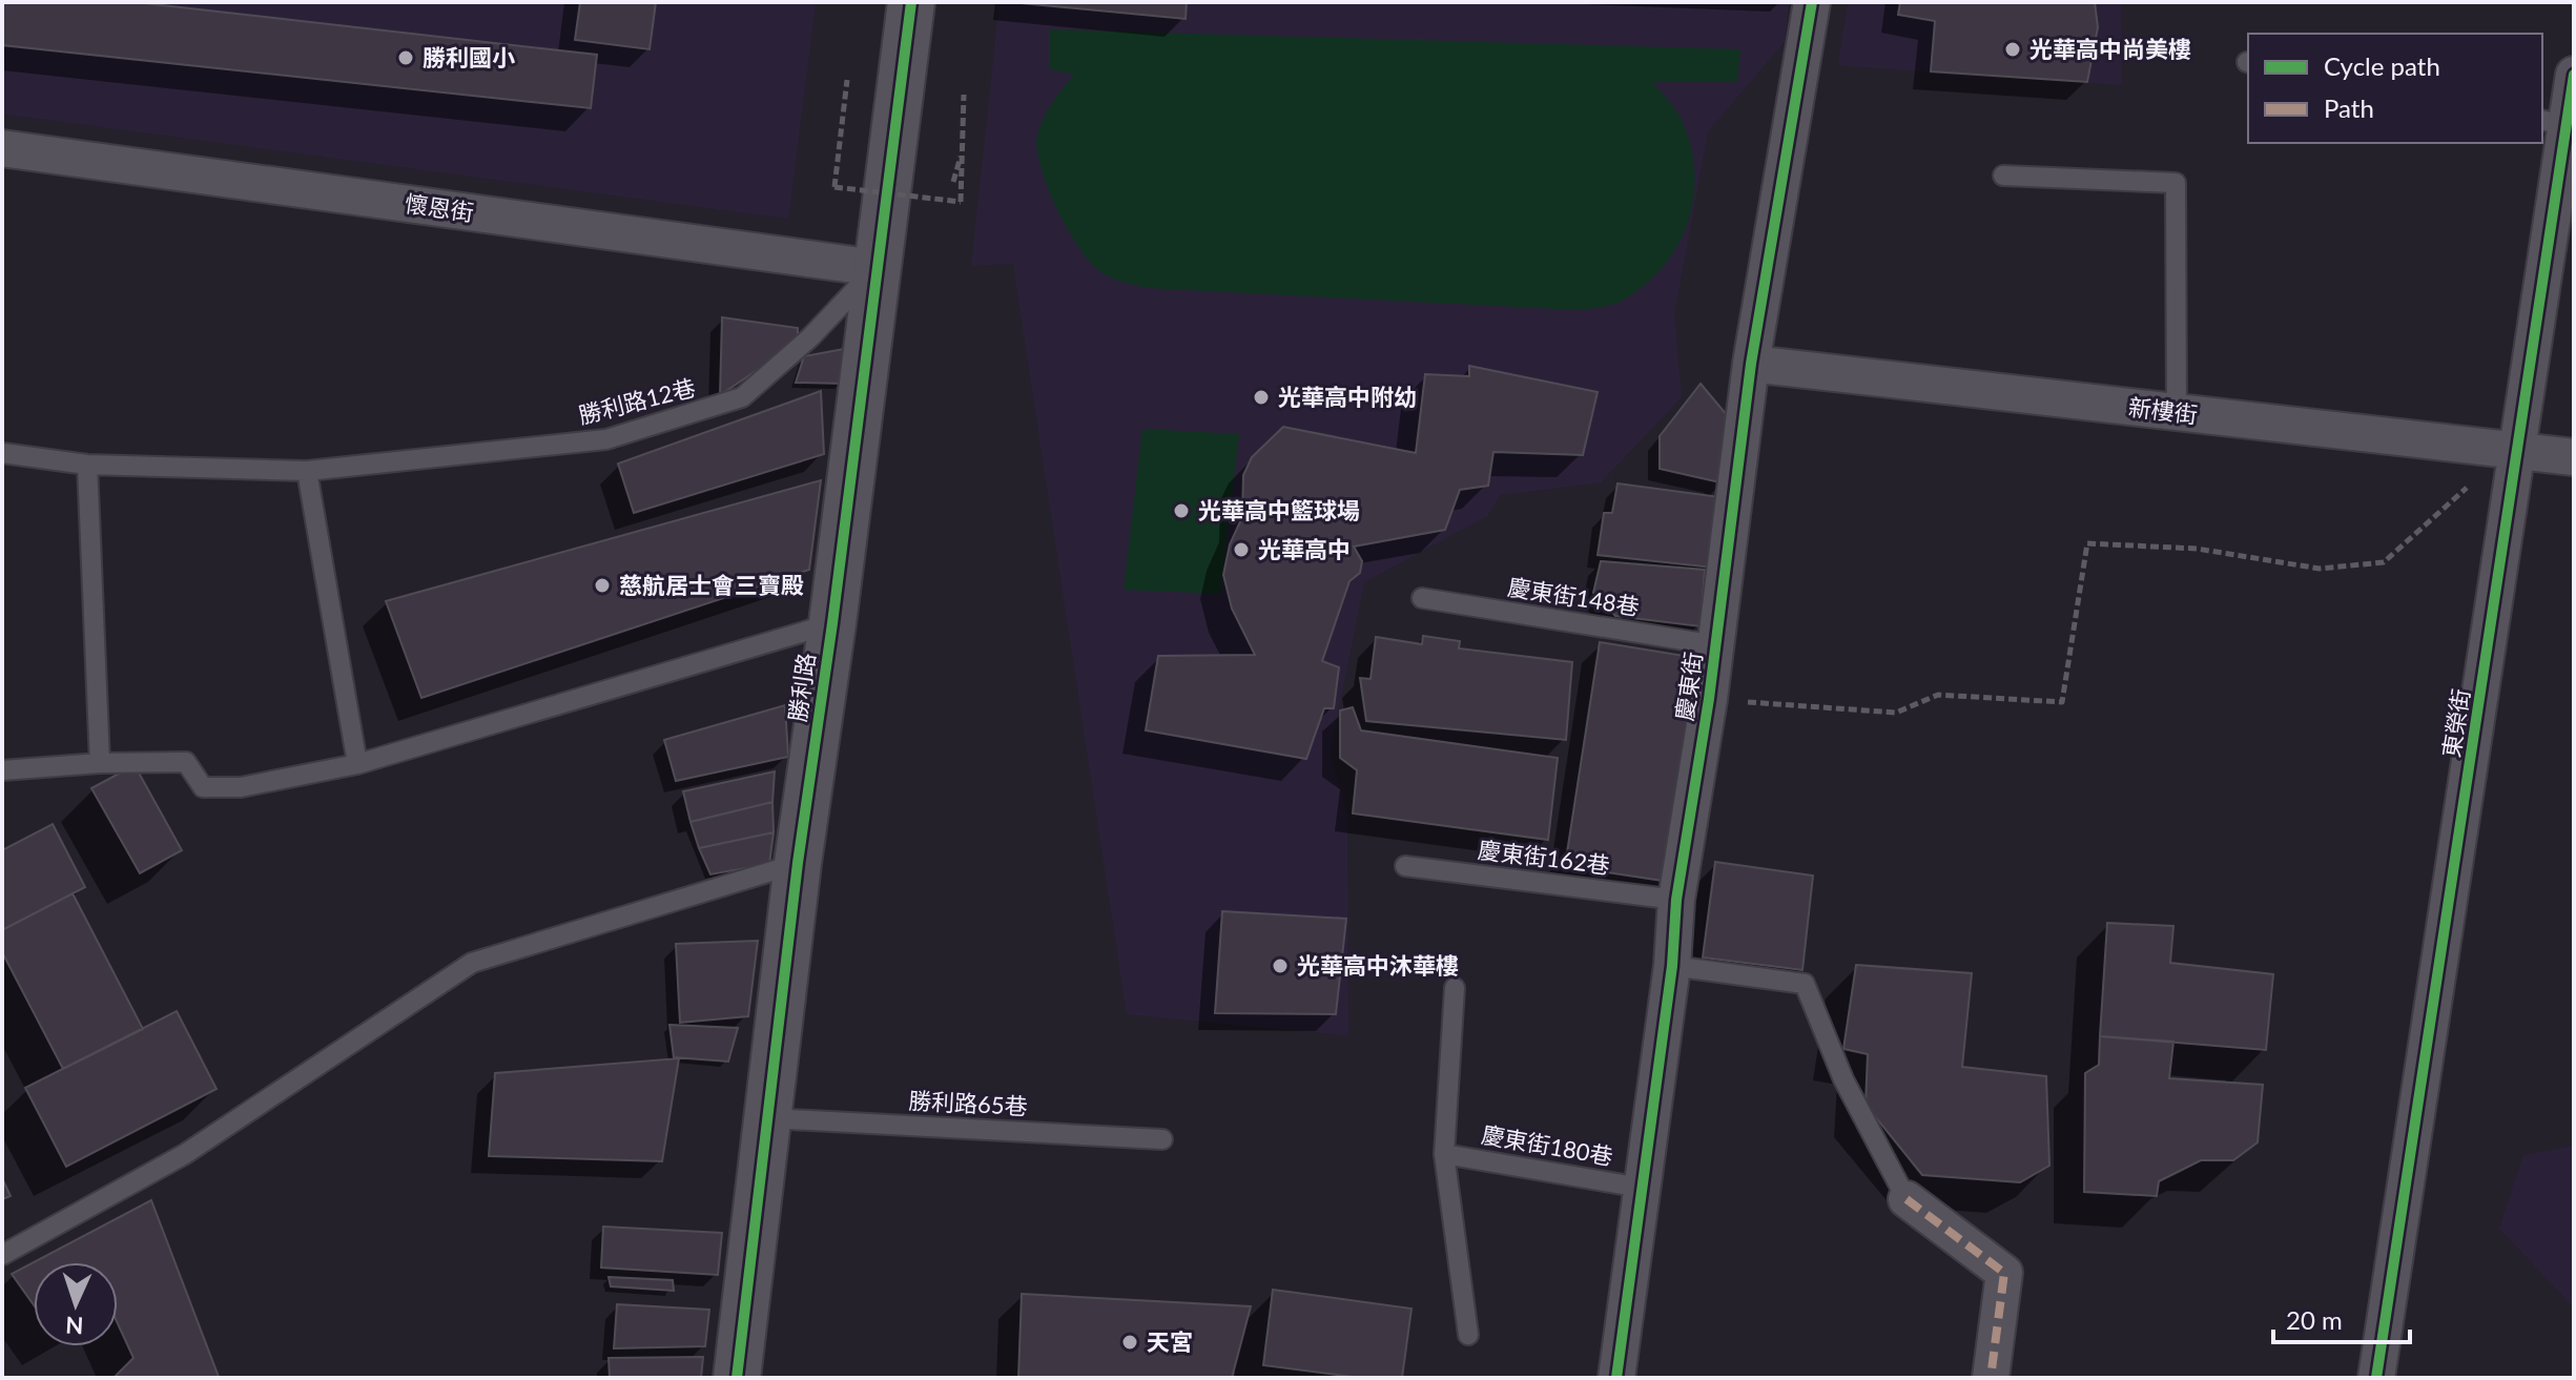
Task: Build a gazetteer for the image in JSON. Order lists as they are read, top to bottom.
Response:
{
  "streets": {
    "street": [
      "懷恩街",
      "新樓街",
      "慶東街",
      "勝利路",
      "東榮街"
    ],
    "lane": [
      "勝利路12巷",
      "慶東街148巷",
      "慶東街162巷",
      "勝利路65巷",
      "慶東街180巷"
    ]
  },
  "crossings": [
    ["懷恩街", "勝利路12巷"],
    ["懷恩街", "勝利路"],
    ["勝利路12巷", "勝利路"],
    ["新樓街", "慶東街"],
    ["新樓街", "東榮街"],
    ["慶東街148巷", "慶東街"],
    ["慶東街", "慶東街162巷"],
    ["慶東街", "慶東街180巷"],
    ["勝利路", "勝利路65巷"]
  ],
  "places": [
    "光華高中尚美樓",
    "勝利國小",
    "光華高中附幼",
    "光華高中籃球場",
    "光華高中",
    "慈航居士會三寶殿",
    "光華高中沐華樓",
    "天宮"
  ],
  "legend": ["Cycle path", "Path"],
  "scale_bar": "20 m",
  "north": "bottom"
}
